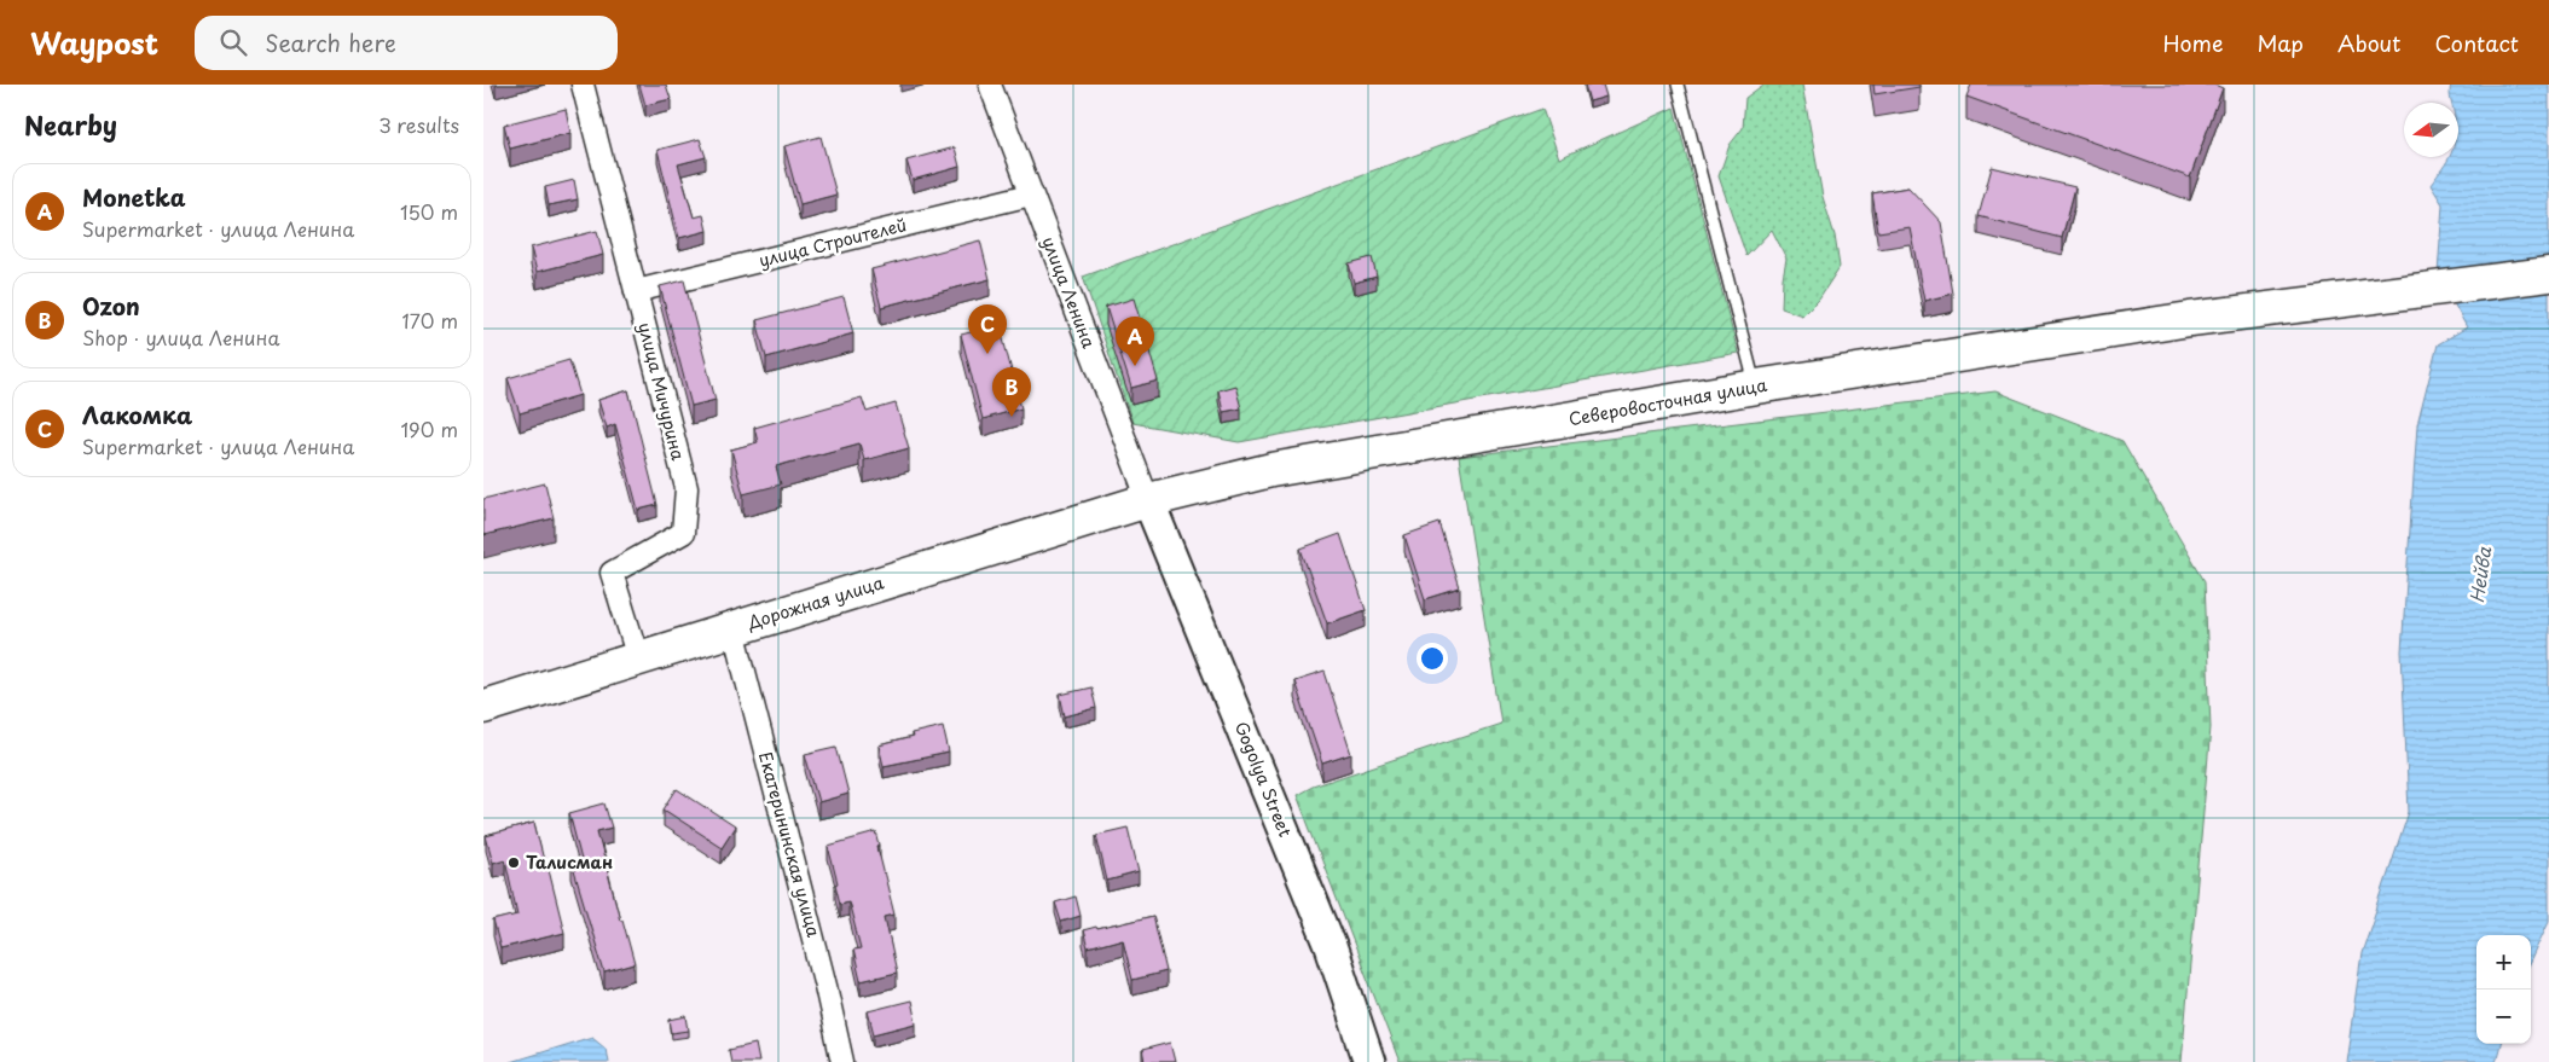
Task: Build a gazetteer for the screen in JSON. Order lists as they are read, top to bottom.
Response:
{
  "streets": {
    "main road": ["Северовосточная улица", "Дорожная улица"],
    "street": [
      "улица Строителей",
      "улица Ленина",
      "улица Мичурина",
      "Gogolya Street",
      "Екатерининская улица"
    ]
  },
  "crossings": [
    ["улица Строителей", "улица Ленина"],
    ["улица Строителей", "улица Мичурина"],
    ["улица Ленина", "Северовосточная улица"],
    ["улица Ленина", "Дорожная улица"],
    ["улица Ленина", "Gogolya Street"],
    ["улица Мичурина", "Дорожная улица"],
    ["Северовосточная улица", "Дорожная улица"],
    ["Северовосточная улица", "Gogolya Street"],
    ["Дорожная улица", "Gogolya Street"],
    ["Дорожная улица", "Екатерининская улица"]
  ],
  "water": ["Нейва"],
  "places": ["Талисман"],
  "north": "left",
  "page": {
    "header": "Waypost",
    "search": "Search here",
    "nav": [
      "Home",
      "Map",
      "About",
      "Contact"
    ],
    "heading": ["Nearby", "3 results"],
    "list": [
      {
        "mark": "A",
        "name": "Monetka",
        "note": "Supermarket · улица Ленина",
        "value": "150 m"
      },
      {
        "mark": "B",
        "name": "Ozon",
        "note": "Shop · улица Ленина",
        "value": "170 m"
      },
      {
        "mark": "C",
        "name": "Лакомка",
        "note": "Supermarket · улица Ленина",
        "value": "190 m"
      }
    ],
    "pins": ["C", "A", "B"],
    "map_buttons": ["+", "−"]
  }
}
